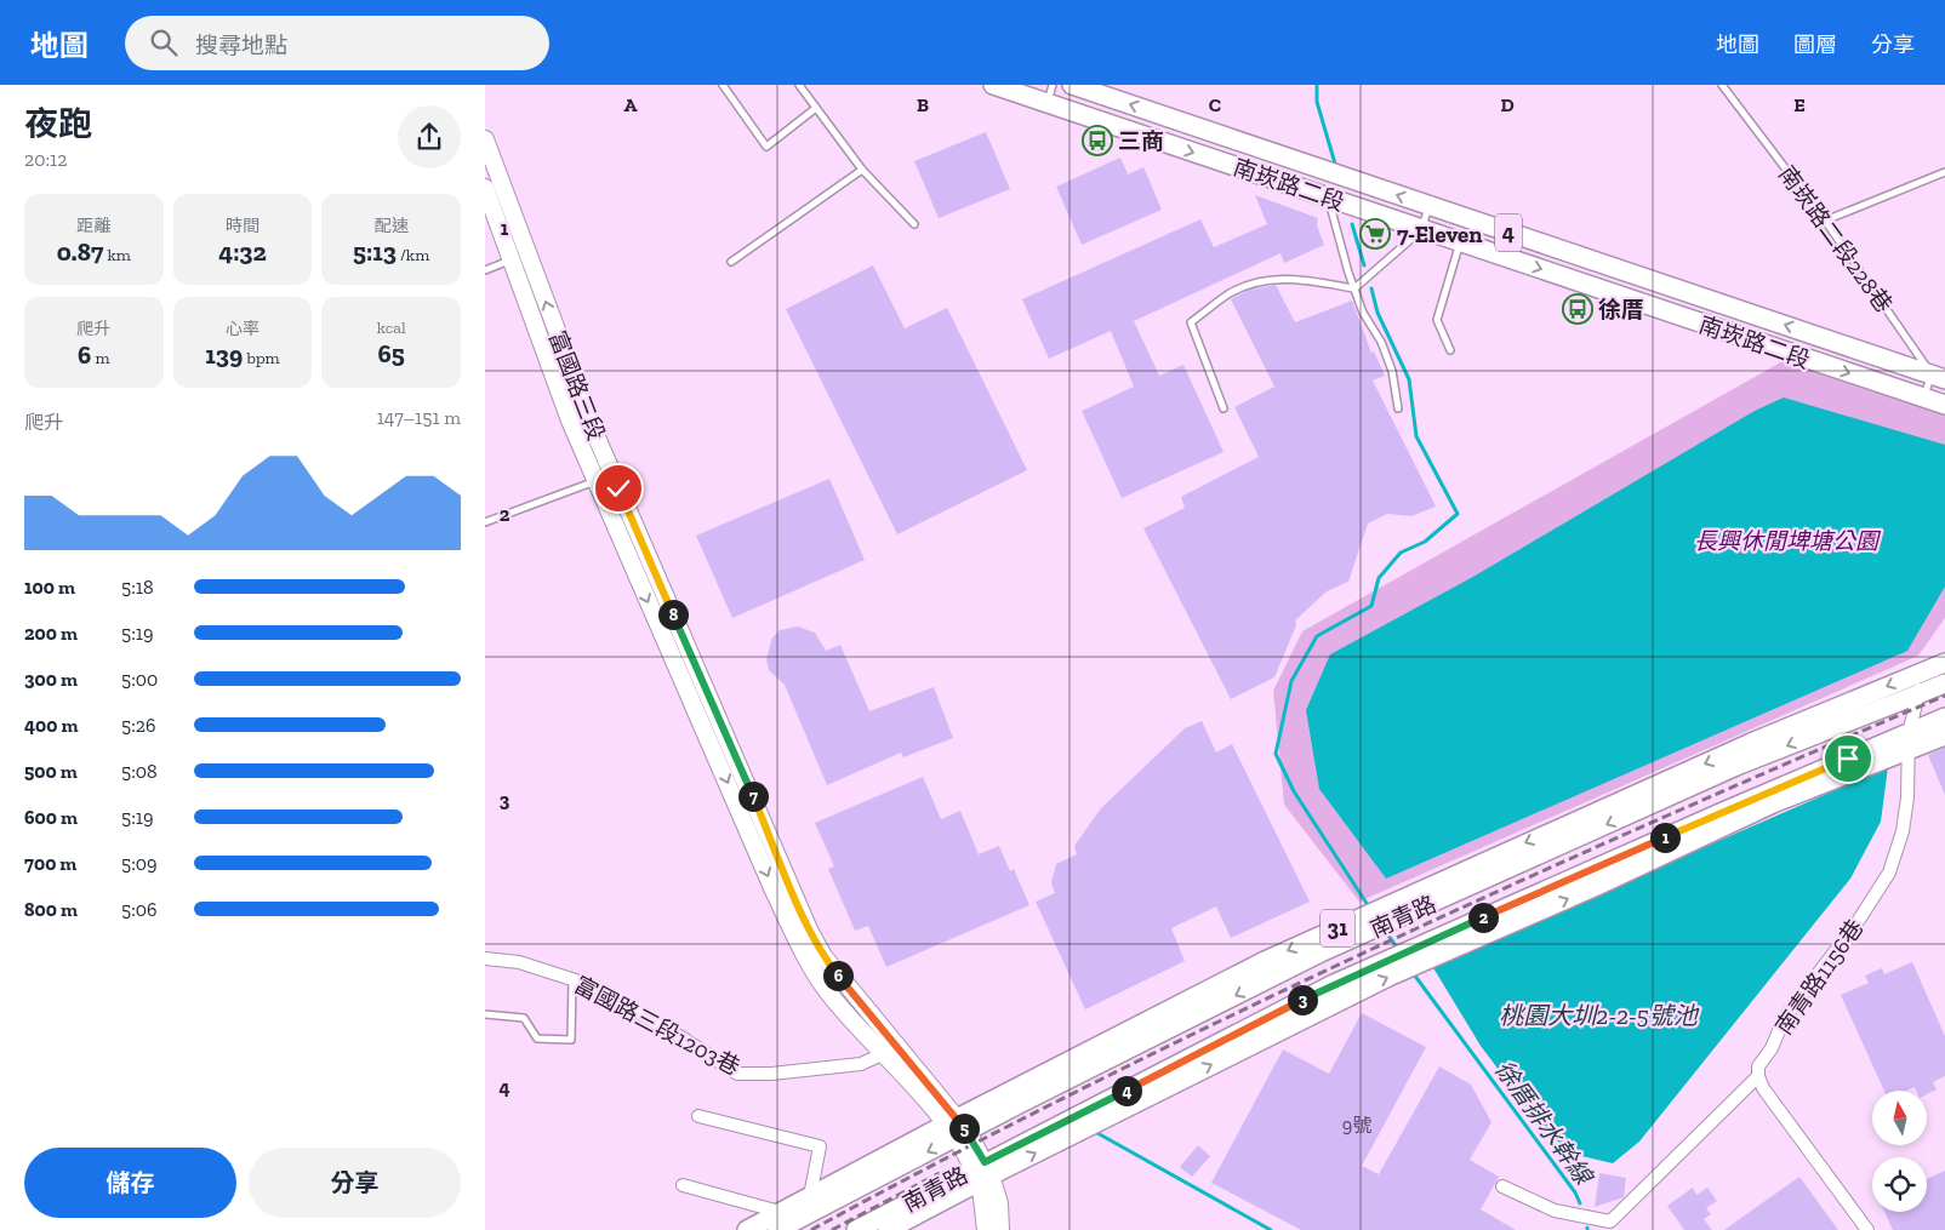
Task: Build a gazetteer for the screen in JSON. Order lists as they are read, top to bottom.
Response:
{
  "streets": {
    "main road": [
      "南崁路二段",
      "4",
      "南青路",
      "31"
    ],
    "street": ["富國路三段", "南青路1156巷", "富國路三段1203巷"],
    "lane": ["南崁路二段228巷"]
  },
  "crossings": [
    ["南崁路二段", "南崁路二段228巷"],
    ["富國路三段", "南青路"],
    ["富國路三段", "31"],
    ["富國路三段", "富國路三段1203巷"],
    ["南青路", "31"],
    ["南青路", "南青路1156巷"],
    ["31", "南青路1156巷"]
  ],
  "water": ["桃園大圳2-2-5號池", "徐厝排水幹線"],
  "parks": ["長興休閒埤塘公園"],
  "places": {
    "bus stop": ["三商", "徐厝"],
    "supermarket": ["7-Eleven"]
  },
  "house_numbers": ["9號"],
  "north": "top",
  "page": {
    "header": "地圖",
    "search": "搜尋地點",
    "nav": ["地圖", "圖層", "分享"],
    "heading": ["夜跑", "20:12"],
    "stats": [
      ["距離", "0.87 km"],
      ["時間", "4:32"],
      ["配速", "5:13 /km"],
      ["爬升", "6 m"],
      ["心率", "139 bpm"],
      ["kcal", "65"]
    ],
    "chart": ["爬升", "147–151 m"],
    "list": [
      {
        "name": "100 m",
        "note": "5:18"
      },
      {
        "name": "200 m",
        "note": "5:19"
      },
      {
        "name": "300 m",
        "note": "5:00"
      },
      {
        "name": "400 m",
        "note": "5:26"
      },
      {
        "name": "500 m",
        "note": "5:08"
      },
      {
        "name": "600 m",
        "note": "5:19"
      },
      {
        "name": "700 m",
        "note": "5:09"
      },
      {
        "name": "800 m",
        "note": "5:06"
      }
    ],
    "pins": [
      "8",
      "7",
      "1",
      "2",
      "6",
      "3",
      "4",
      "5"
    ],
    "buttons": ["儲存", "分享"]
  },
  "grid": {
    "columns": [
      "A",
      "B",
      "C",
      "D",
      "E"
    ],
    "rows": [
      "1",
      "2",
      "3",
      "4"
    ]
  }
}
